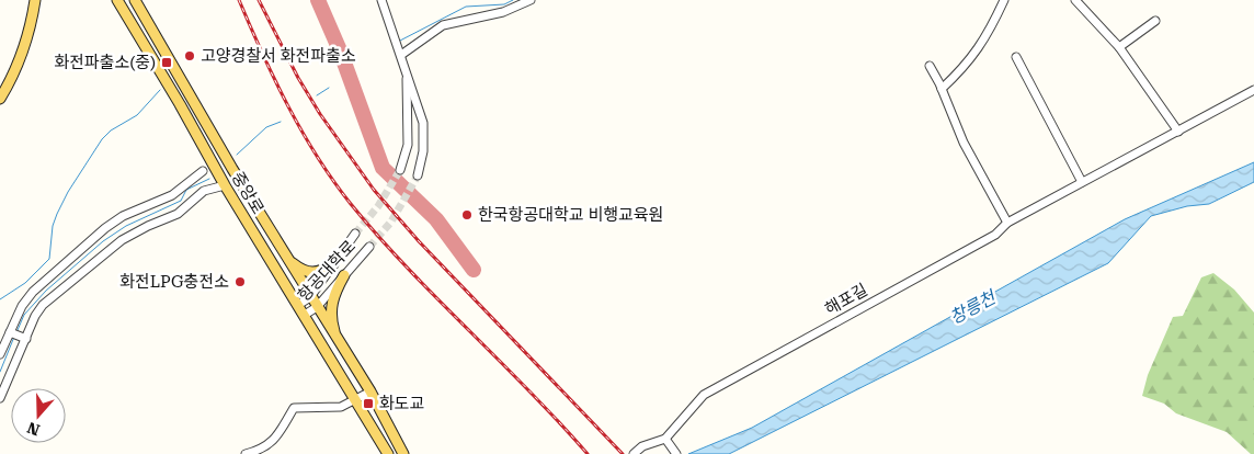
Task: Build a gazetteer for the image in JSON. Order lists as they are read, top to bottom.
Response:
{
  "streets": {
    "main road": ["중앙로"],
    "street": ["항공대학로", "해포길"]
  },
  "crossings": [
    ["중앙로", "항공대학로"]
  ],
  "water": ["창릉천"],
  "places": {
    "other": ["고양경찰서 화전파출소", "한국항공대학교 비행교육원", "화전LPG충전소"],
    "transit": ["화전파출소(중)", "화도교"]
  },
  "north": "bottom"
}
